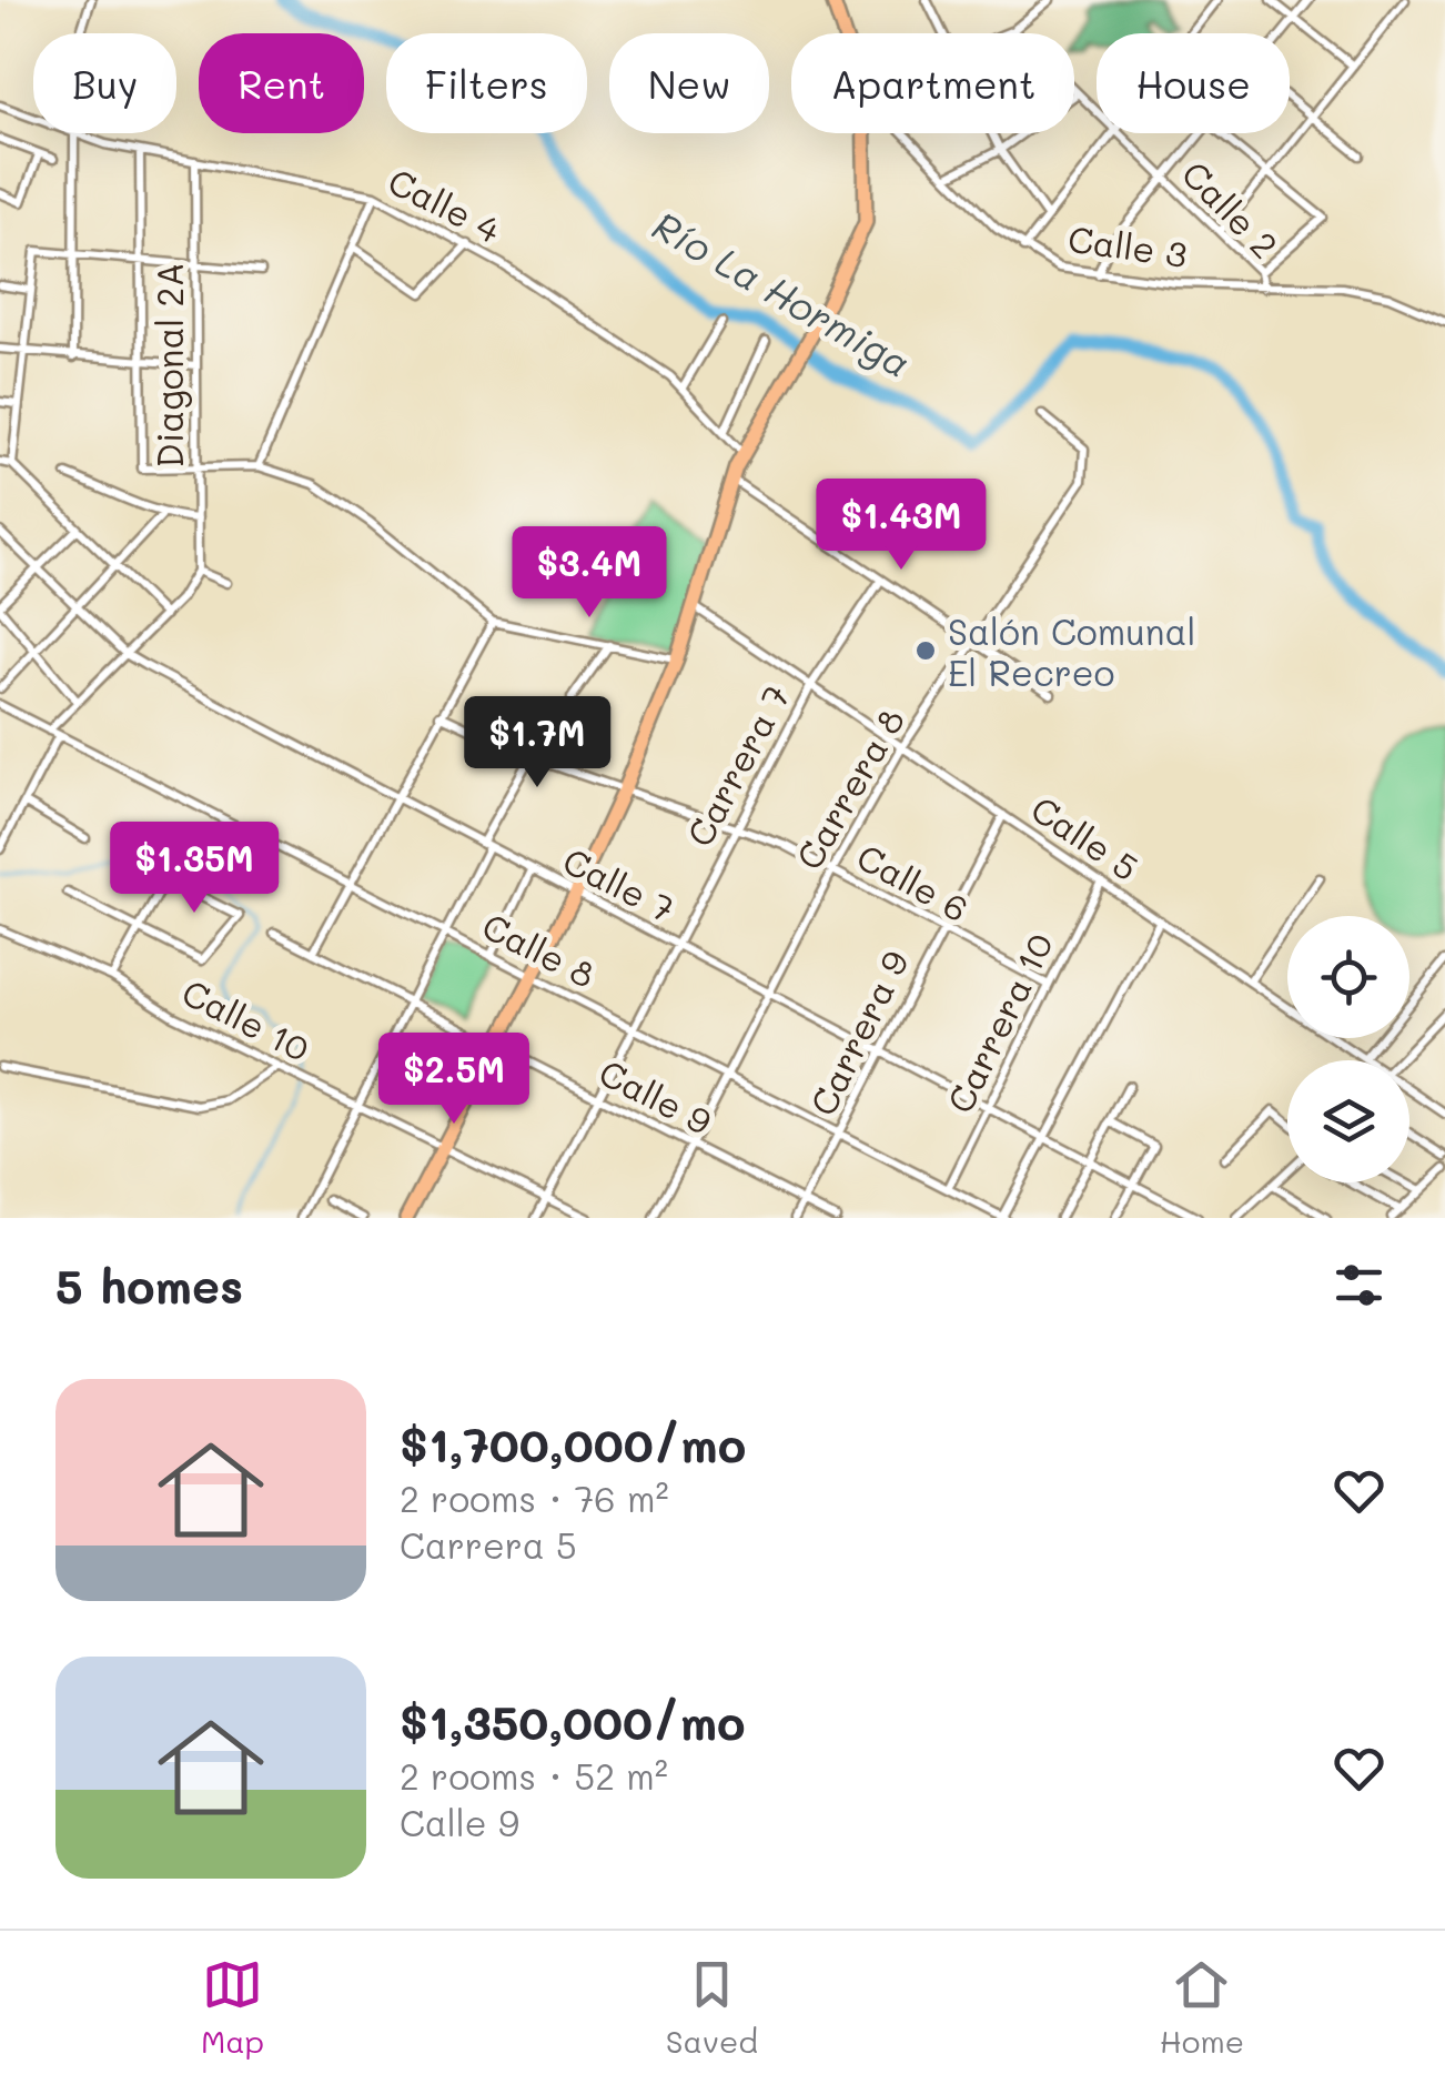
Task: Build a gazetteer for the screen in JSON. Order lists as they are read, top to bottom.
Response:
{
  "streets": {
    "street": [
      "Calle 4",
      "Calle 2",
      "Calle 3",
      "Diagonal 2A",
      "Carrera 7",
      "Carrera 8",
      "Calle 5",
      "Calle 6",
      "Calle 7",
      "Calle 8",
      "Calle 10",
      "Carrera 10",
      "Carrera 9",
      "Calle 9"
    ]
  },
  "crossings": [
    ["Calle 4", "Diagonal 2A"],
    ["Calle 2", "Calle 3"],
    ["Carrera 7", "Calle 5"],
    ["Carrera 7", "Calle 6"],
    ["Carrera 7", "Calle 7"],
    ["Carrera 7", "Calle 8"],
    ["Carrera 7", "Calle 10"],
    ["Carrera 7", "Calle 9"],
    ["Carrera 8", "Calle 5"],
    ["Carrera 8", "Calle 6"],
    ["Carrera 8", "Calle 7"],
    ["Carrera 8", "Calle 8"],
    ["Carrera 8", "Calle 9"],
    ["Calle 5", "Carrera 10"],
    ["Calle 5", "Carrera 9"],
    ["Calle 6", "Carrera 10"],
    ["Calle 6", "Carrera 9"],
    ["Calle 7", "Carrera 10"],
    ["Calle 7", "Carrera 9"],
    ["Calle 8", "Carrera 10"],
    ["Calle 8", "Carrera 9"],
    ["Carrera 9", "Calle 9"]
  ],
  "water": ["Río La Hormiga"],
  "places": ["Salón Comunal El Recreo"],
  "page": {
    "chip": [
      "Buy",
      "Rent",
      "Filters",
      "New",
      "Apartment",
      "House"
    ],
    "price": [
      "$1.43M",
      "$3.4M",
      "$1.7M",
      "$1.35M",
      "$2.5M"
    ],
    "heading": "5 homes",
    "list": [
      {
        "name": "$1,700,000/mo",
        "note": "2 rooms · 76 m² · Carrera 5"
      },
      {
        "name": "$1,350,000/mo",
        "note": "2 rooms · 52 m² · Calle 9"
      }
    ],
    "tabs": ["Map", "Saved", "Home"]
  }
}
